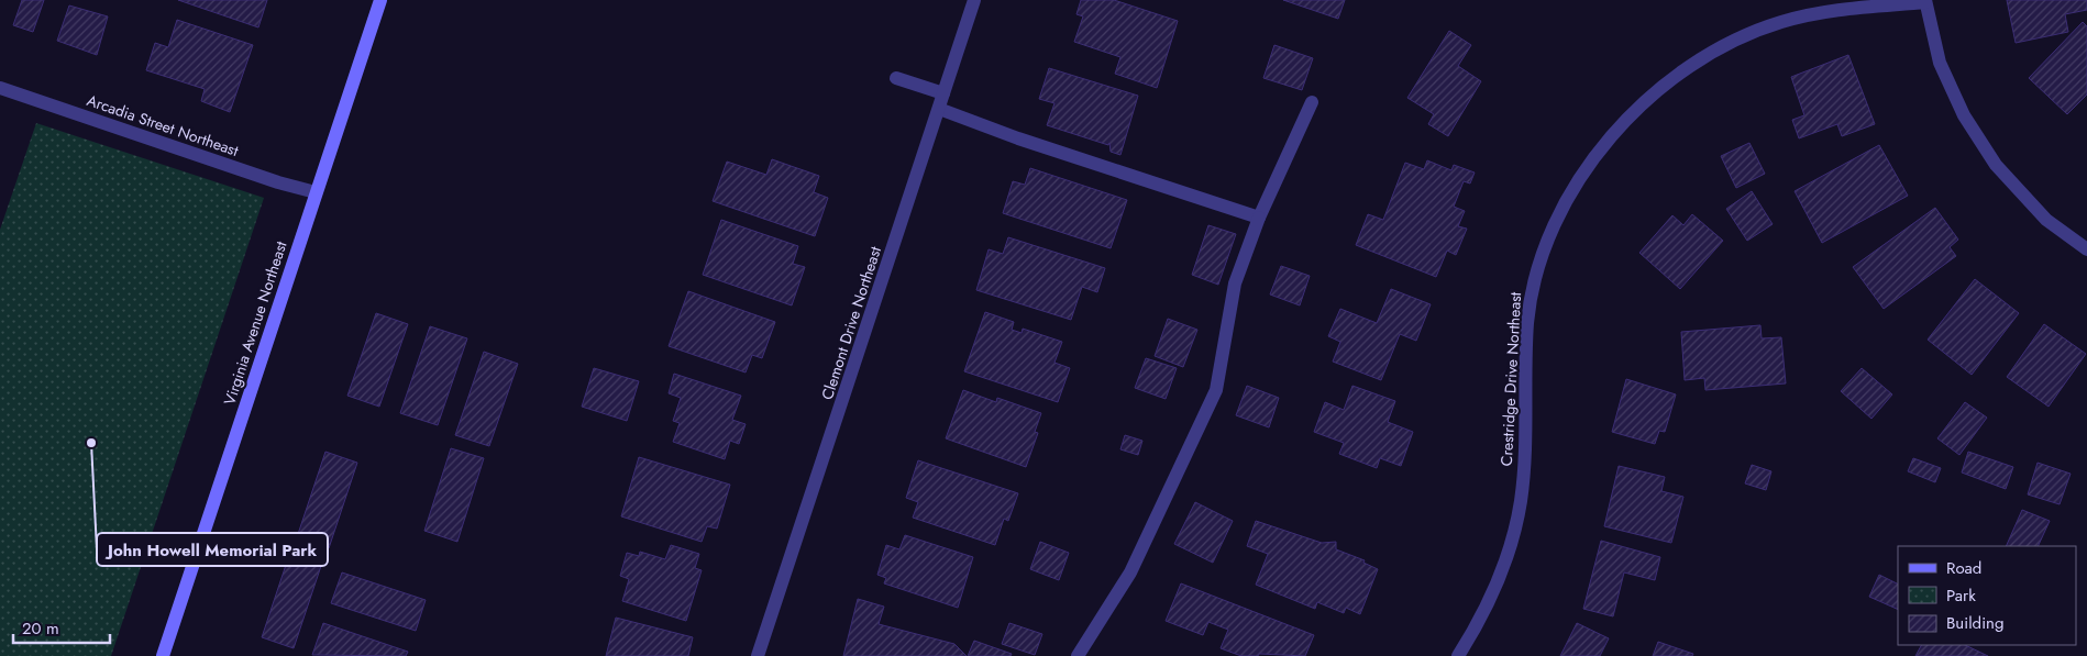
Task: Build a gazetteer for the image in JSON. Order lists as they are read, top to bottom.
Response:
{
  "streets": {
    "street": [
      "Arcadia Street Northeast",
      "Virginia Avenue Northeast",
      "Clemont Drive Northeast",
      "Crestridge Drive Northeast"
    ]
  },
  "crossings": [
    ["Arcadia Street Northeast", "Virginia Avenue Northeast"]
  ],
  "places": ["John Howell Memorial Park"],
  "legend": ["Road", "Park", "Building"],
  "scale_bar": "20 m"
}
